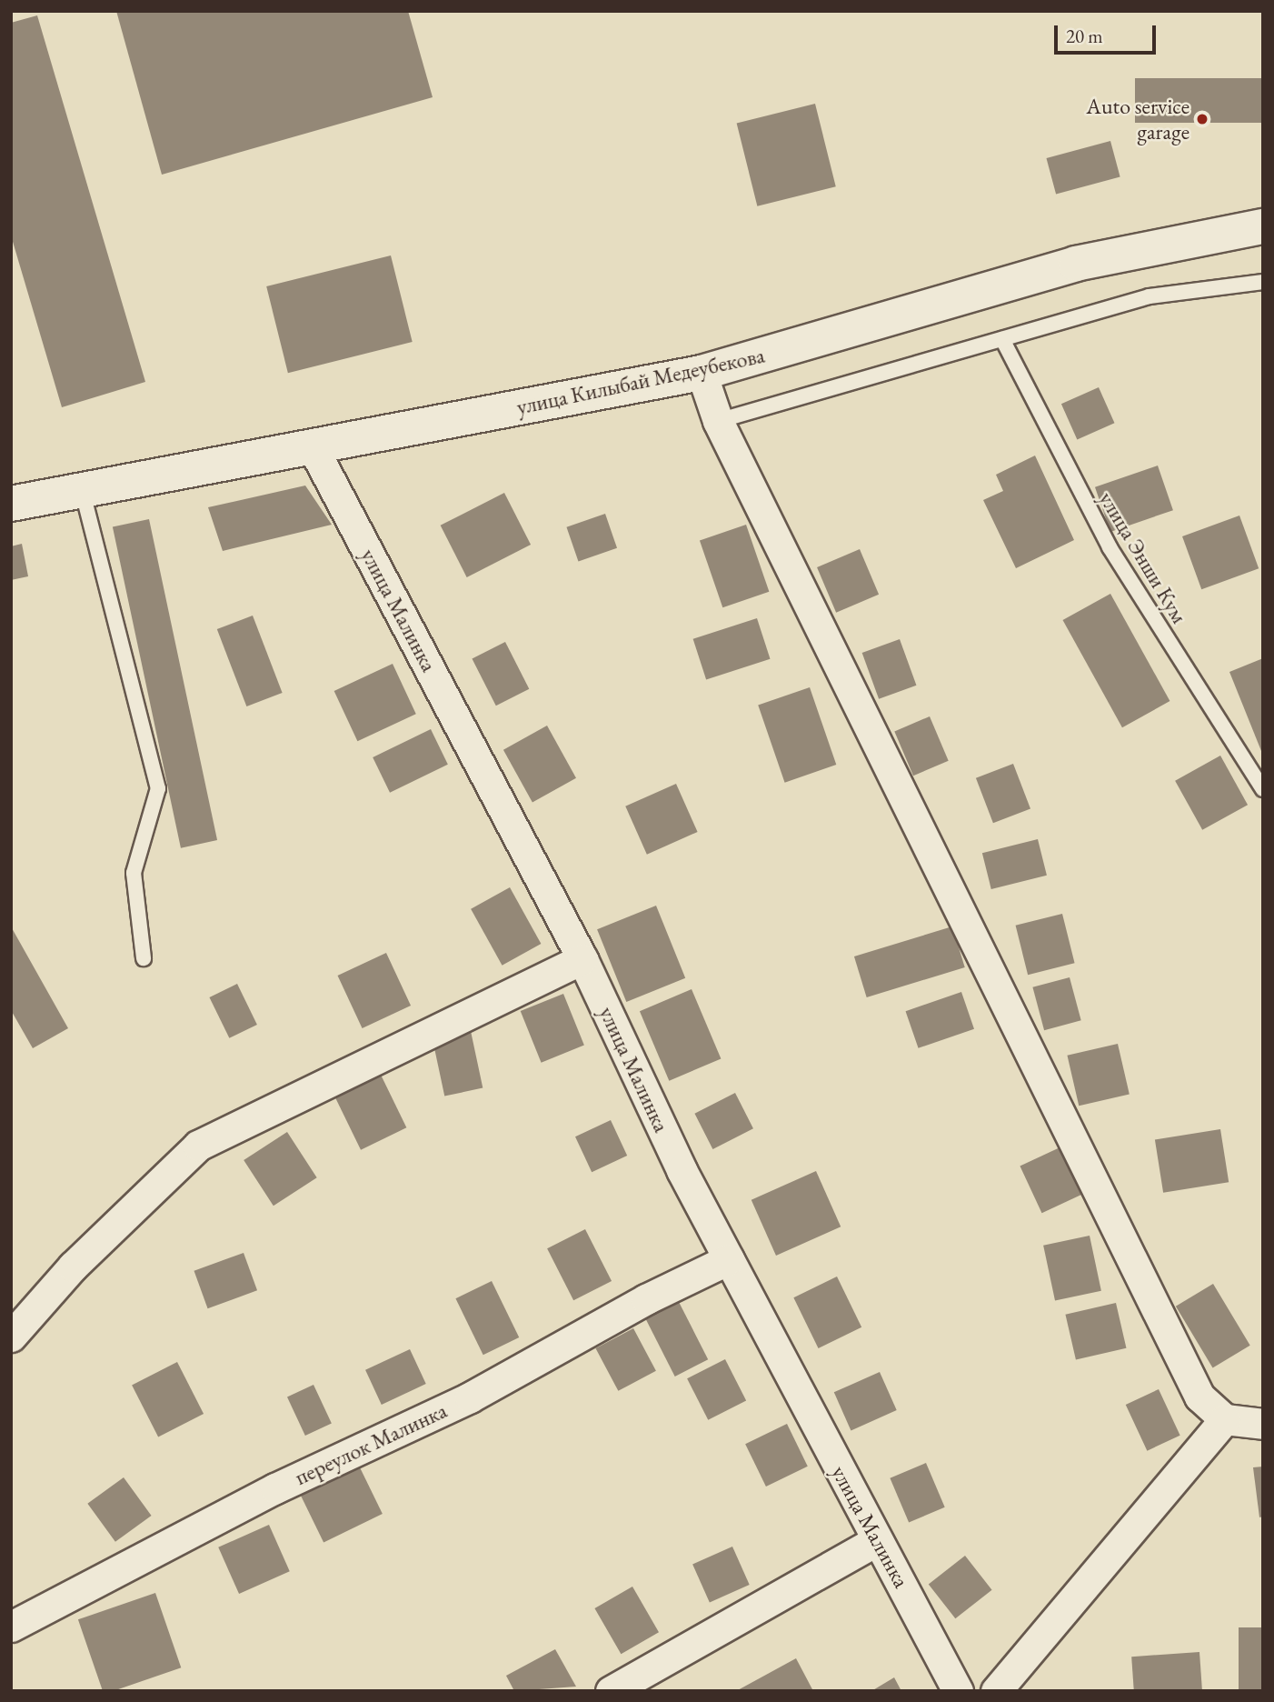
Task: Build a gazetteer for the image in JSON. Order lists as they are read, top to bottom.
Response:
{
  "streets": {
    "main road": ["улица Килыбай Медеубекова"],
    "street": ["улица Малинка", "переулок Малинка"],
    "lane": ["улица Энши Кум"]
  },
  "crossings": [
    ["улица Килыбай Медеубекова", "улица Малинка"],
    ["улица Малинка", "переулок Малинка"]
  ],
  "places": ["Auto service garage"],
  "scale_bar": "20 m"
}
